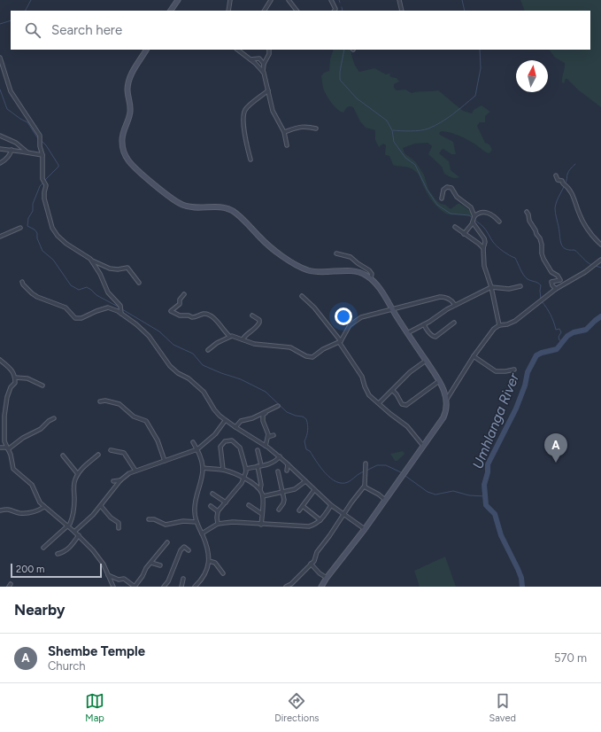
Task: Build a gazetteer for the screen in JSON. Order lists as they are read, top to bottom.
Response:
{
  "water": ["Umhlanga River"],
  "scale_bar": "200 m",
  "north": "top",
  "page": {
    "search": "Search here",
    "pins": "A",
    "scale": "200 m",
    "heading": "Nearby",
    "list": [
      {
        "mark": "A",
        "name": "Shembe Temple",
        "note": "Church",
        "value": "570 m"
      }
    ],
    "nav": ["Map", "Directions", "Saved"]
  }
}
